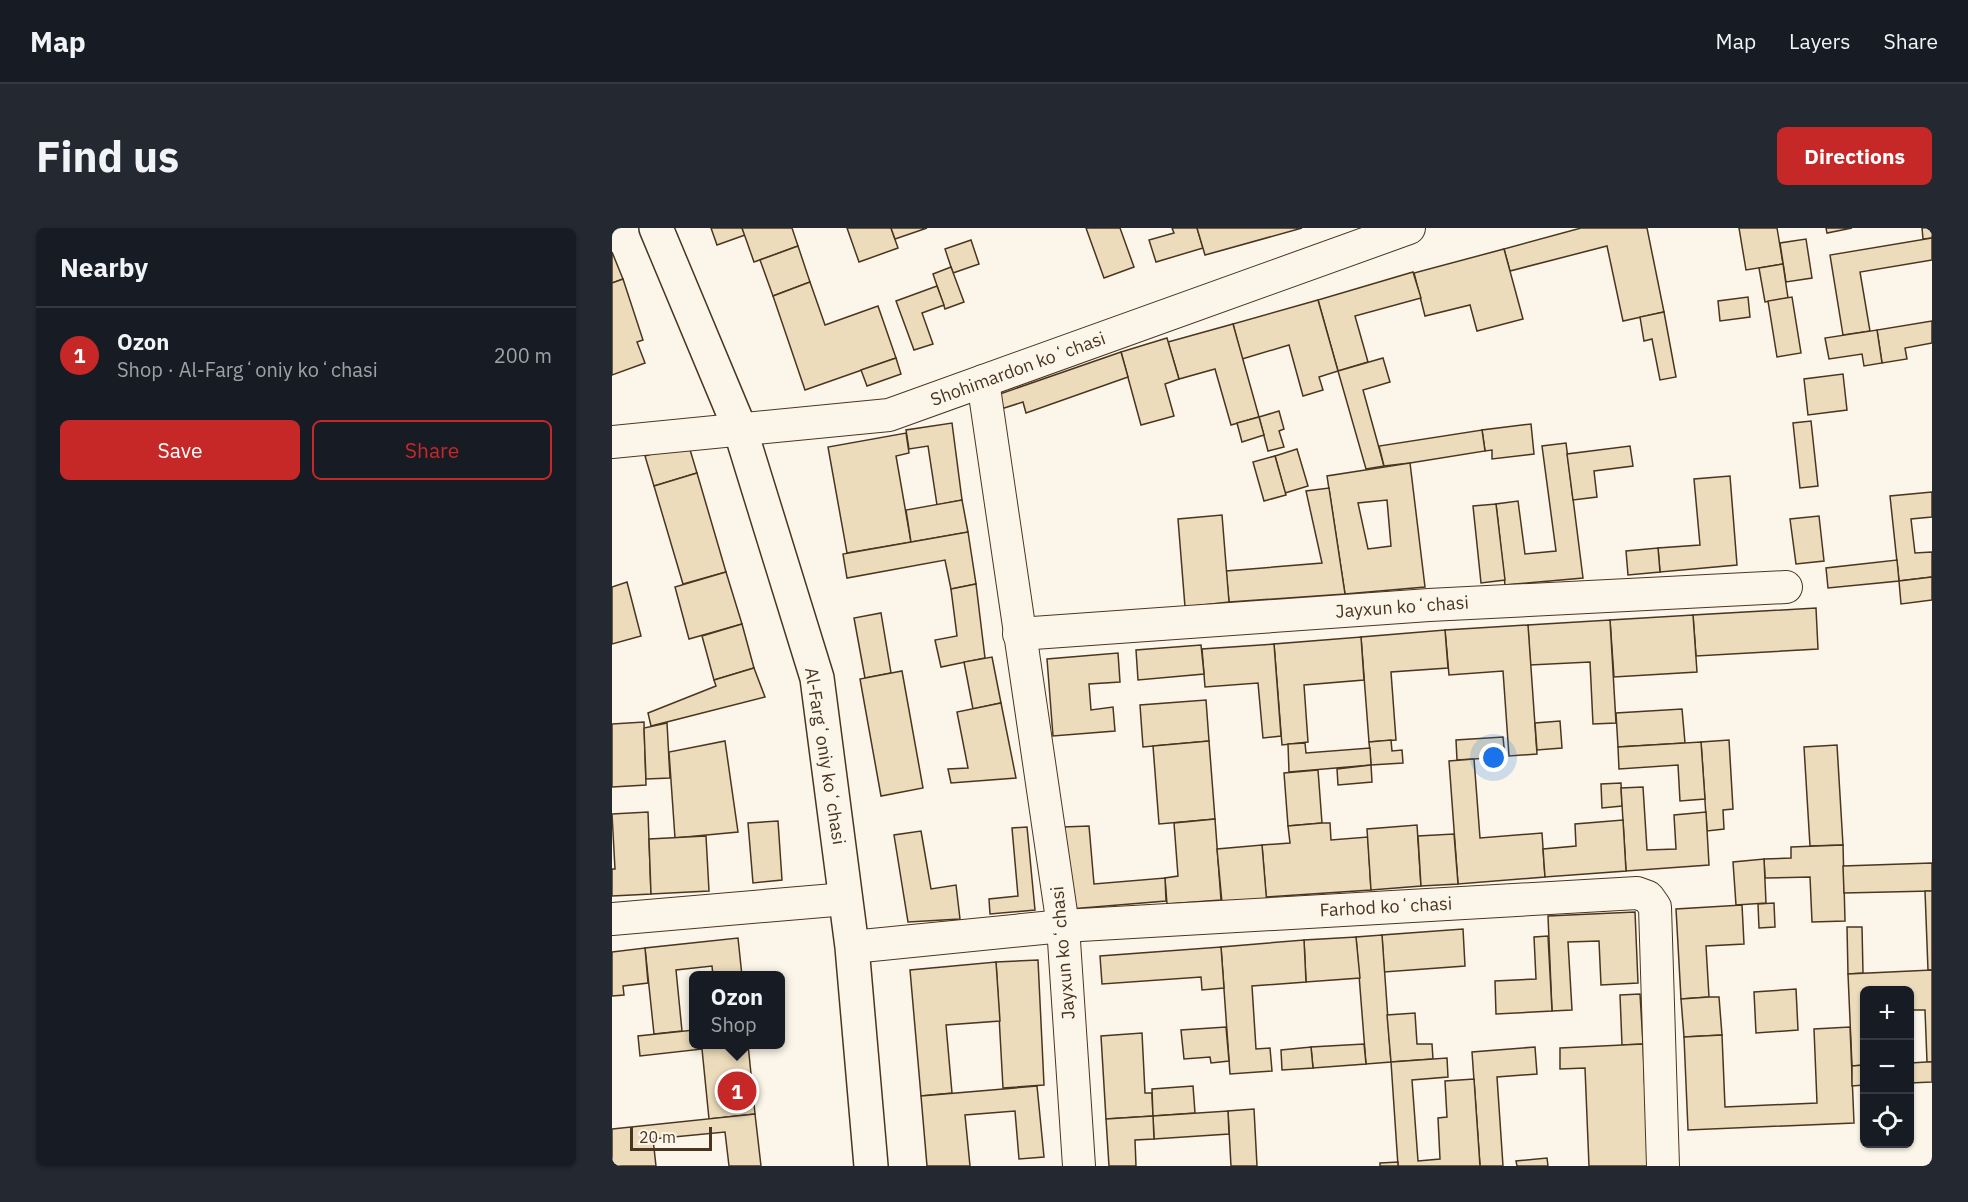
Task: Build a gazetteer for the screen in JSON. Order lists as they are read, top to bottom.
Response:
{
  "streets": {
    "main road": ["Al-Fargʻoniy koʻchasi"],
    "street": ["Shohimardon koʻchasi", "Jayxun koʻchasi", "Farhod koʻchasi"]
  },
  "crossings": [
    ["Shohimardon koʻchasi", "Jayxun koʻchasi"],
    ["Shohimardon koʻchasi", "Al-Fargʻoniy koʻchasi"],
    ["Jayxun koʻchasi", "Farhod koʻchasi"],
    ["Al-Fargʻoniy koʻchasi", "Farhod koʻchasi"]
  ],
  "scale_bar": "20 m",
  "page": {
    "header": "Map",
    "nav": ["Map", "Layers", "Share"],
    "buttons": [
      "Directions",
      ["Save", "Share"]
    ],
    "title": "Find us",
    "heading": "Nearby",
    "list": [
      {
        "mark": "1",
        "name": "Ozon",
        "note": "Shop · Al-Fargʻoniy koʻchasi",
        "value": "200 m"
      }
    ],
    "popup": ["Ozon", "Shop"],
    "map_buttons": ["+", "−"],
    "pins": "1",
    "scale": "20 m"
  }
}
